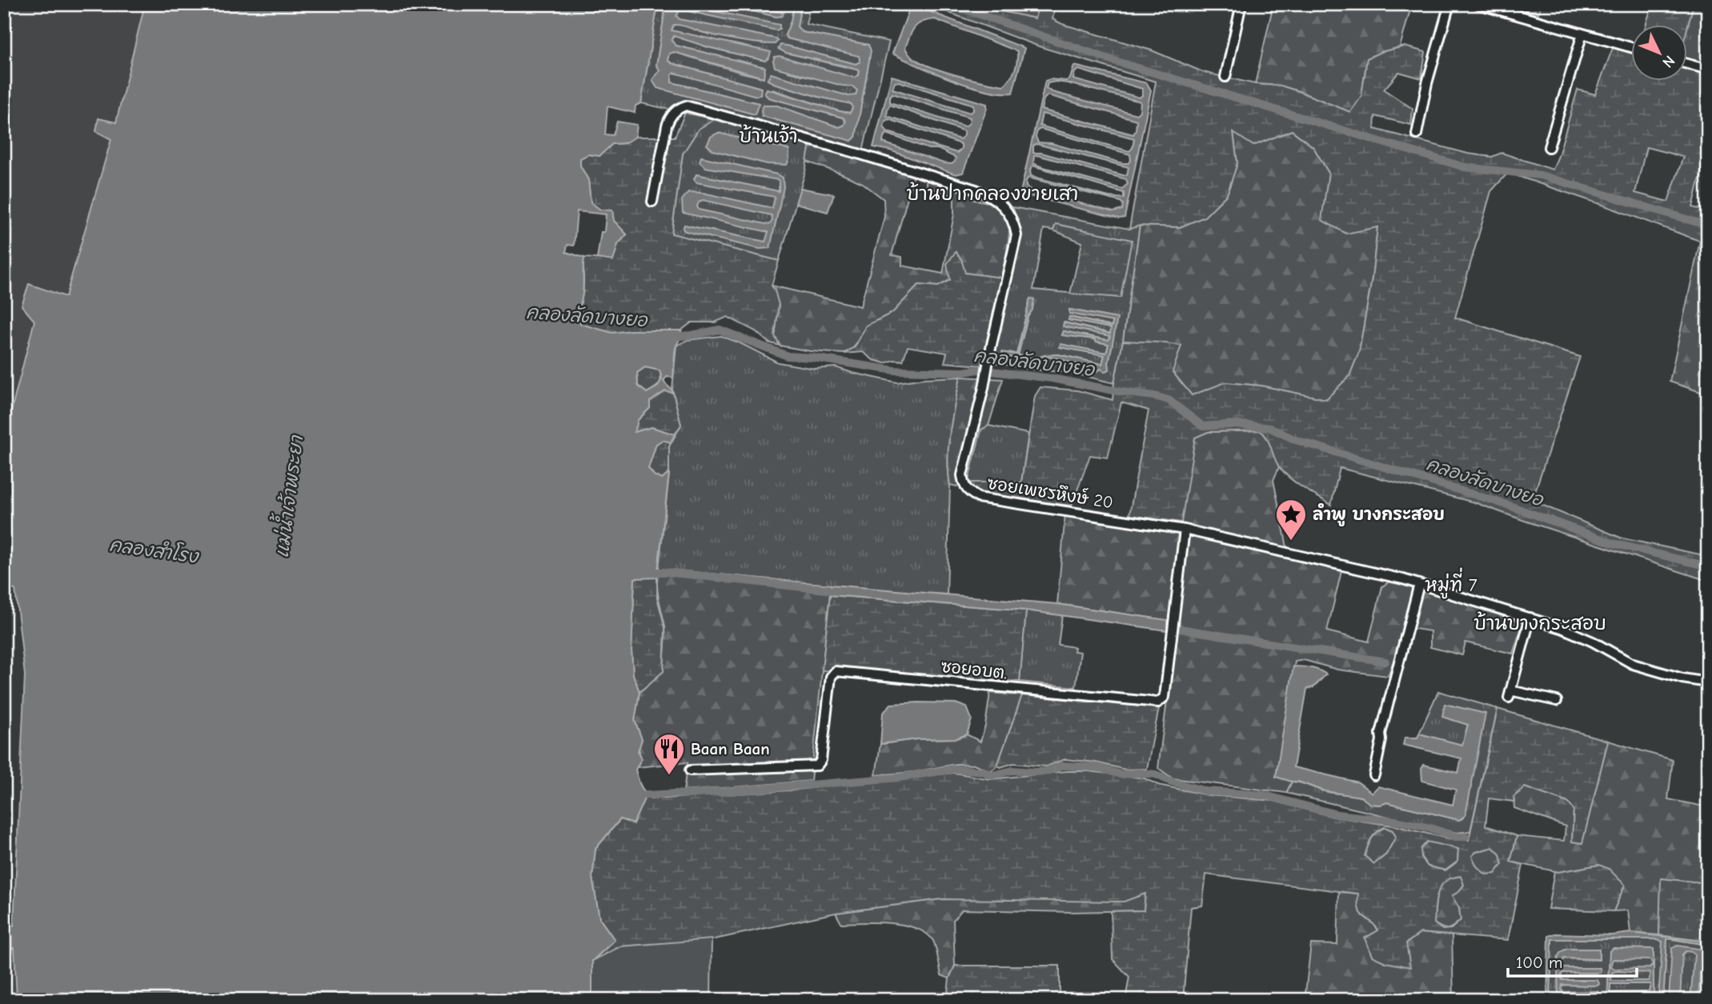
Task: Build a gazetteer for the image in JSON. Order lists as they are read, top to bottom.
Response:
{
  "streets": {
    "street": ["ซอยเพชรหึงษ์ 20", "ซอยอบต."]
  },
  "crossings": [
    ["ซอยเพชรหึงษ์ 20", "ซอยอบต."]
  ],
  "districts": [
    "บ้านเจ้า",
    "บ้านปากคลองขายเสา",
    "หมู่ที่ 7",
    "บ้านบางกระสอบ"
  ],
  "water": ["คลองลัดบางยอ", "แม่น้ำเจ้าพระยา", "คลองสำโรง"],
  "places": {
    "place": ["ลำพู บางกระสอบ"],
    "restaurant": ["Baan Baan"]
  },
  "scale_bar": "100 m",
  "north": "bottom right"
}
